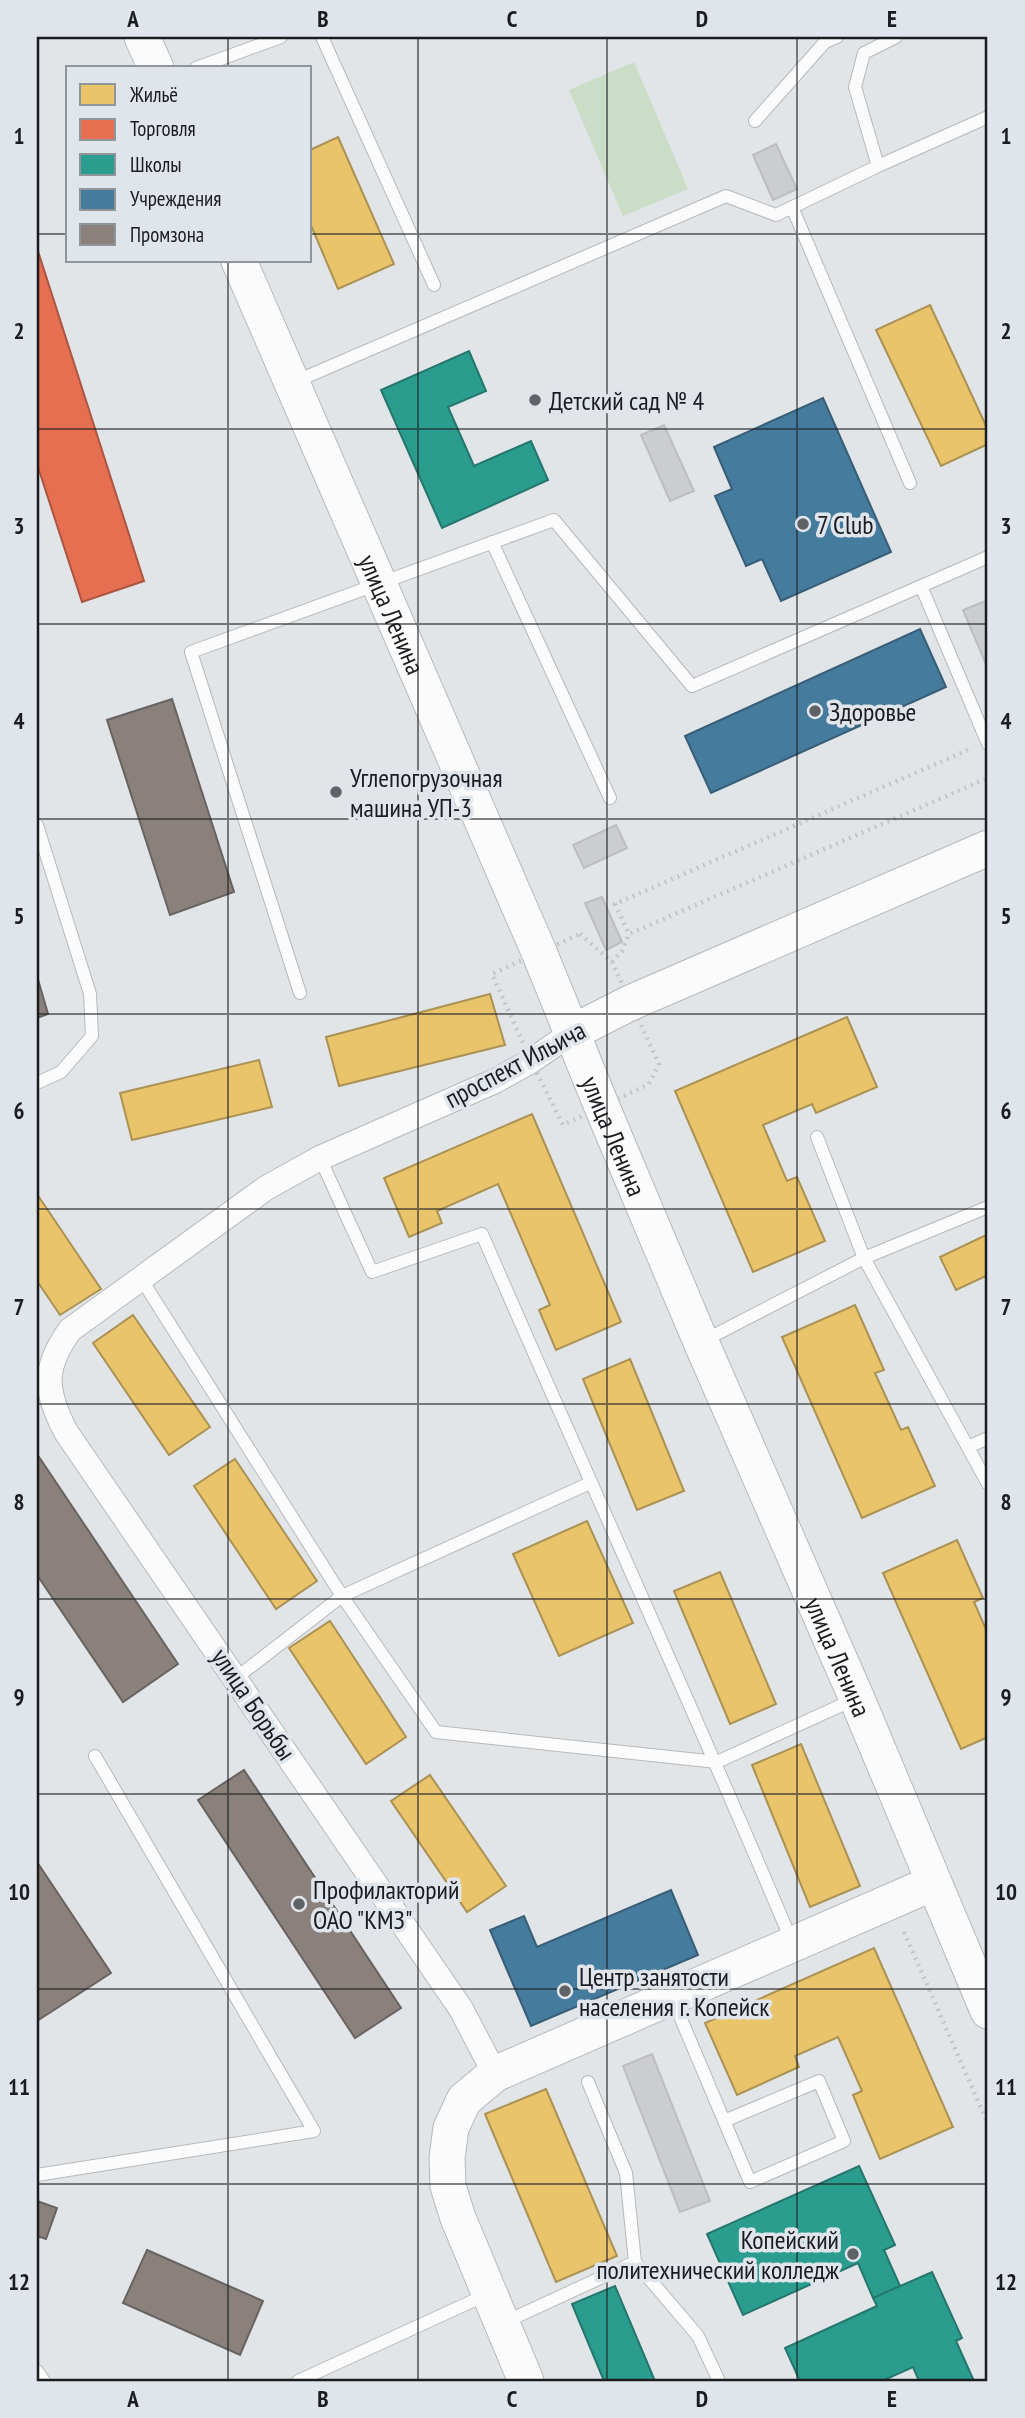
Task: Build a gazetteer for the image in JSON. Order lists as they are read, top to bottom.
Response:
{
  "streets": {
    "street": ["улица Ленина", "проспект Ильича", "улица Борьбы"]
  },
  "crossings": [
    ["улица Ленина", "проспект Ильича"],
    ["проспект Ильича", "улица Борьбы"]
  ],
  "places": [
    "Детский сад № 4",
    "7 Club",
    "Здоровье",
    "Углепогрузочная машина УП-3",
    "Профилакторий ОАО \"КМЗ\"",
    "Центр занятости населения г. Копейск",
    "Копейский политехнический колледж"
  ],
  "legend": [
    "Жильё",
    "Торговля",
    "Школы",
    "Учреждения",
    "Промзона"
  ],
  "grid": {
    "columns": [
      "A",
      "B",
      "C",
      "D",
      "E"
    ],
    "rows": [
      "1",
      "2",
      "3",
      "4",
      "5",
      "6",
      "7",
      "8",
      "9",
      "10",
      "11",
      "12"
    ]
  }
}
